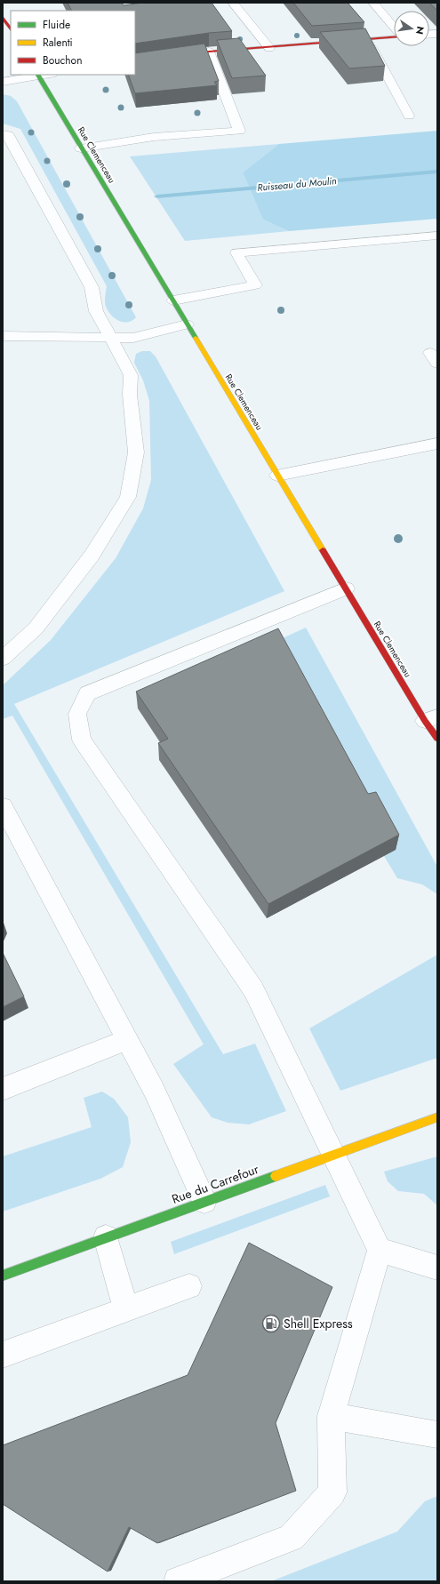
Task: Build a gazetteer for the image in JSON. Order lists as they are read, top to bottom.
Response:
{
  "streets": {
    "street": ["Rue Clemenceau", "Rue du Carrefour"]
  },
  "water": ["Ruisseau du Moulin"],
  "places": {
    "fuel station": ["Shell Express"]
  },
  "legend": ["Fluide", "Ralenti", "Bouchon"],
  "north": "right"
}
